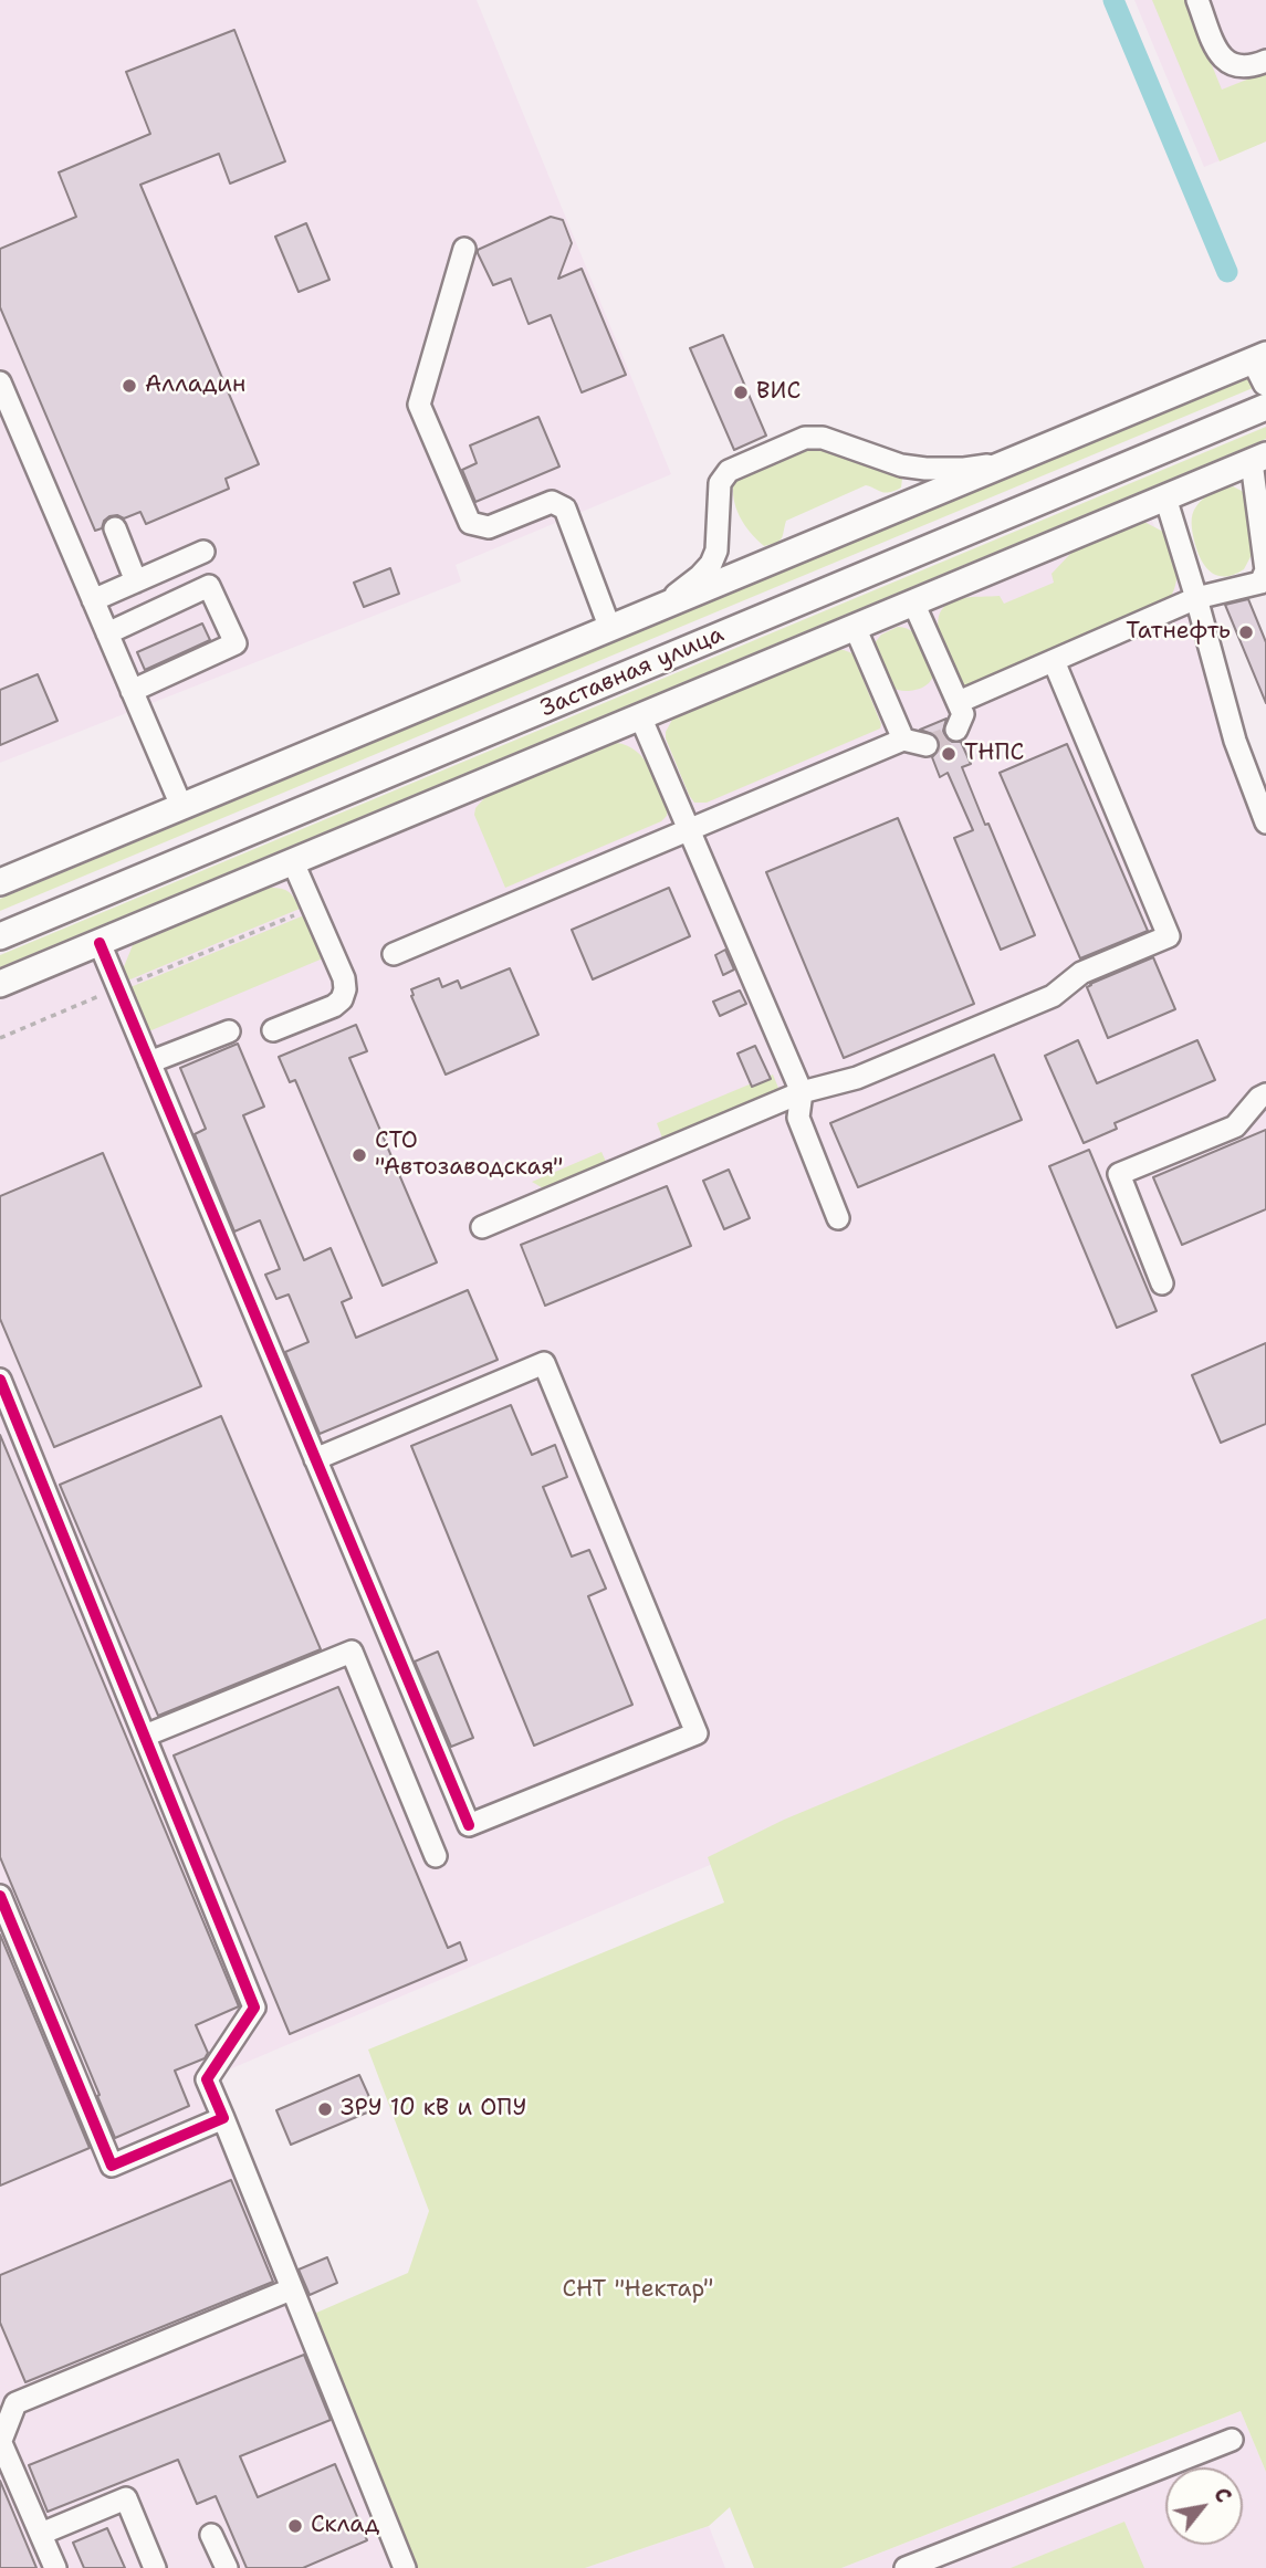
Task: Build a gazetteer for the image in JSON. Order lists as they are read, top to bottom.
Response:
{
  "streets": {
    "main road": ["Заставная улица"]
  },
  "parks": ["СНТ \"Нектар\""],
  "places": [
    "Алладин",
    "ВИС",
    "Татнефть",
    "ТНПС",
    "СТО \"Автозаводская\"",
    "ЗРУ 10 кВ и ОПУ",
    "Склад"
  ],
  "north": "top right"
}
